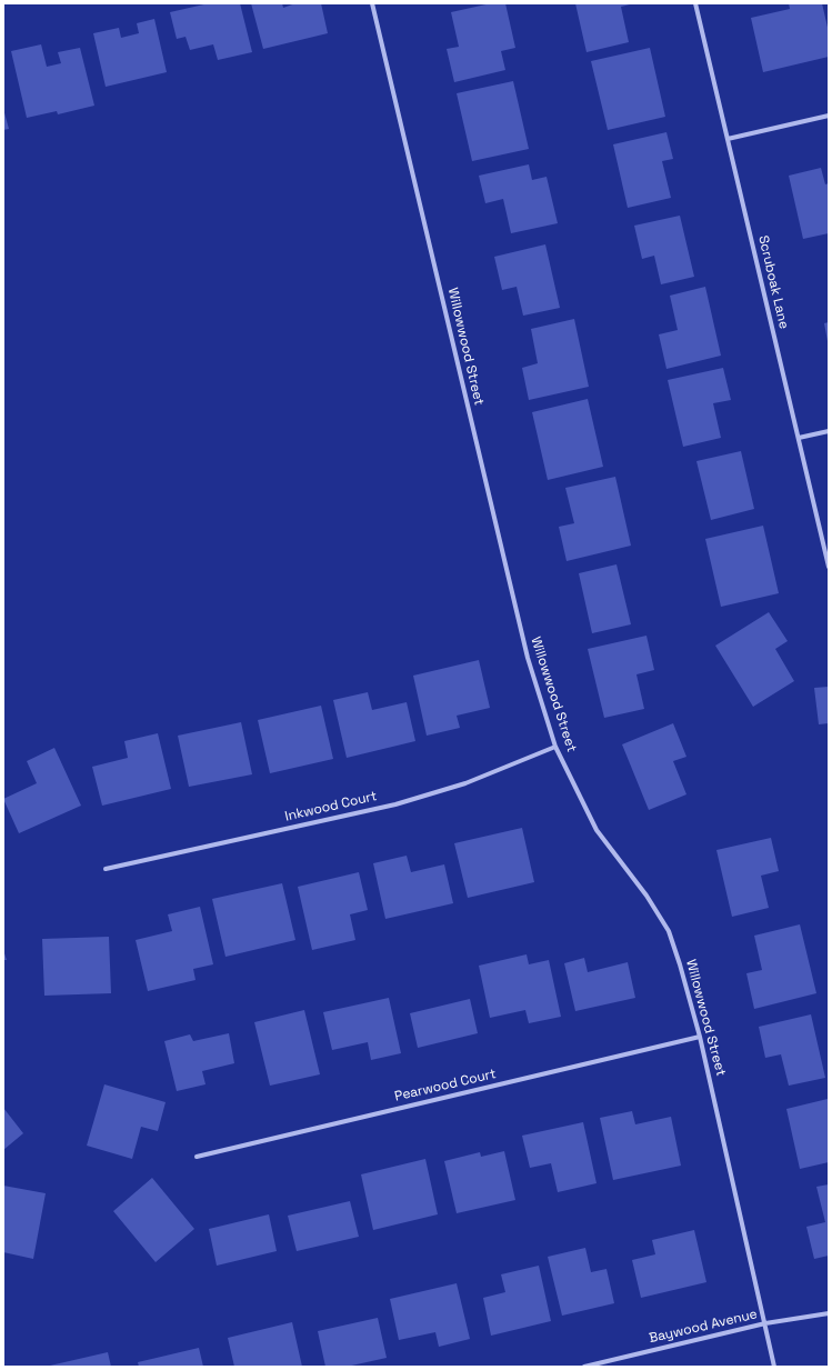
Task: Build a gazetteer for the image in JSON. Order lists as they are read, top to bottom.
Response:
{
  "streets": {
    "street": [
      "Scruboak Lane",
      "Willowwood Street",
      "Inkwood Court",
      "Pearwood Court",
      "Baywood Avenue"
    ]
  },
  "crossings": [
    ["Willowwood Street", "Inkwood Court"],
    ["Willowwood Street", "Pearwood Court"],
    ["Willowwood Street", "Baywood Avenue"]
  ]
}
